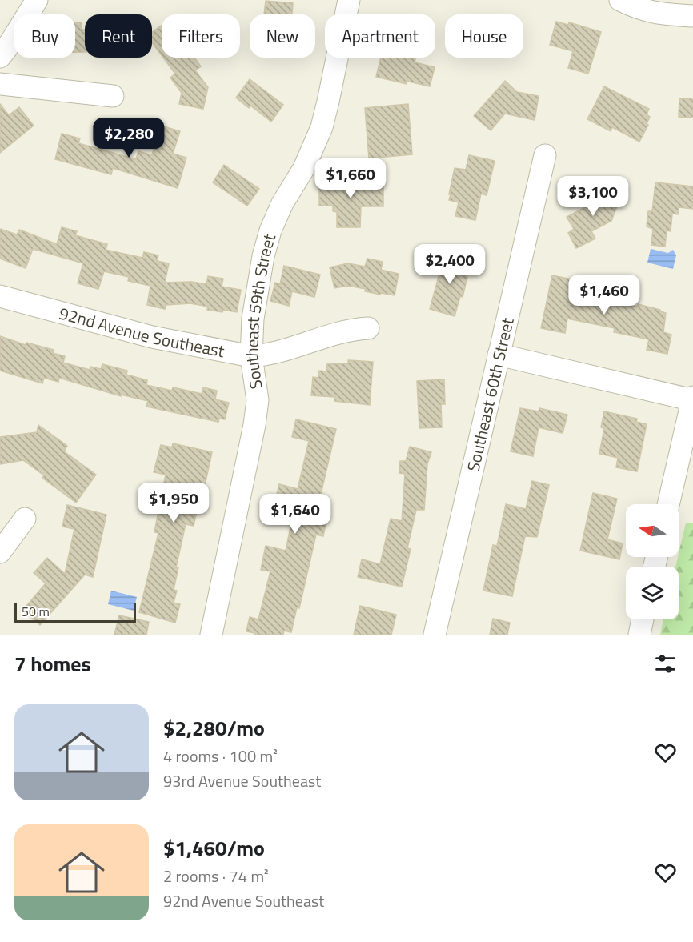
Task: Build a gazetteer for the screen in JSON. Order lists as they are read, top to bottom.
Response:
{
  "streets": {
    "street": ["Southeast 59th Street", "92nd Avenue Southeast", "Southeast 60th Street"]
  },
  "crossings": [
    ["Southeast 59th Street", "92nd Avenue Southeast"]
  ],
  "scale_bar": "50 m",
  "north": "left",
  "page": {
    "chip": [
      "Buy",
      "Rent",
      "Filters",
      "New",
      "Apartment",
      "House"
    ],
    "price": [
      "$2,280",
      "$1,660",
      "$3,100",
      "$2,400",
      "$1,460",
      "$1,950",
      "$1,640"
    ],
    "scale": "50 m",
    "heading": "7 homes",
    "list": [
      {
        "name": "$2,280/mo",
        "note": "4 rooms · 100 m² · 93rd Avenue Southeast"
      },
      {
        "name": "$1,460/mo",
        "note": "2 rooms · 74 m² · 92nd Avenue Southeast"
      }
    ]
  }
}
